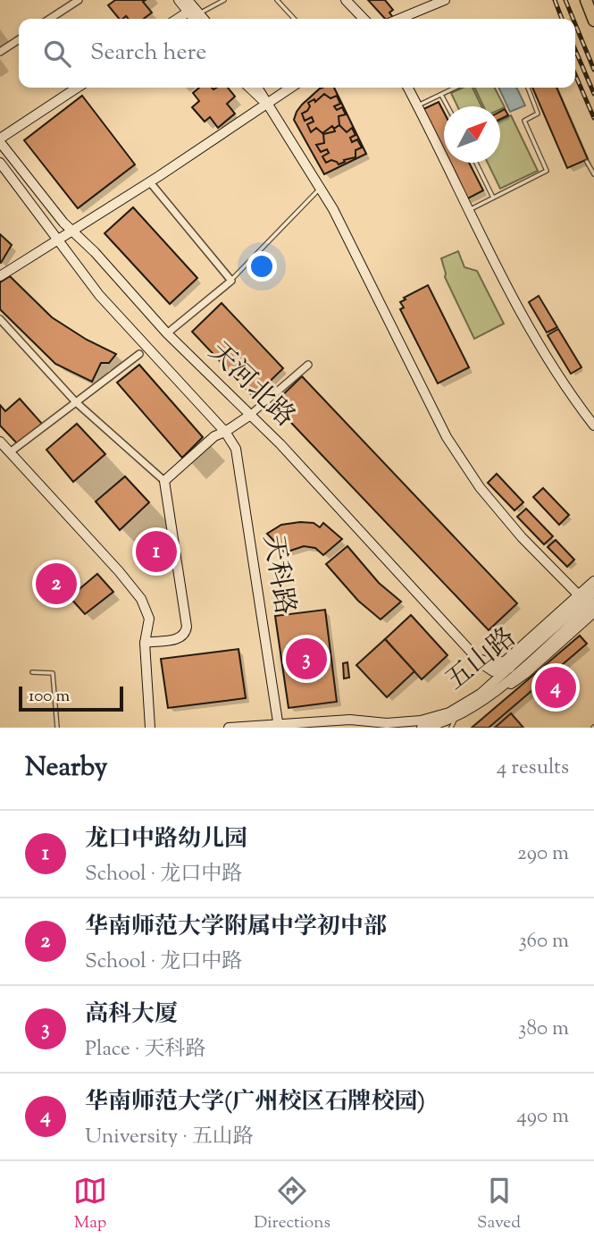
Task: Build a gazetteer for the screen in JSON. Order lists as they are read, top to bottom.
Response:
{
  "streets": {
    "street": ["天河北路", "天科路", "五山路"]
  },
  "crossings": [
    ["天河北路", "天科路"],
    ["天科路", "五山路"]
  ],
  "scale_bar": "100 m",
  "north": "top right",
  "page": {
    "search": "Search here",
    "pins": [
      "1",
      "2",
      "3",
      "4"
    ],
    "scale": "100 m",
    "heading": ["Nearby", "4 results"],
    "list": [
      {
        "mark": "1",
        "name": "龙口中路幼儿园",
        "note": "School · 龙口中路",
        "value": "290 m"
      },
      {
        "mark": "2",
        "name": "华南师范大学附属中学初中部",
        "note": "School · 龙口中路",
        "value": "360 m"
      },
      {
        "mark": "3",
        "name": "高科大厦",
        "note": "Place · 天科路",
        "value": "380 m"
      },
      {
        "mark": "4",
        "name": "华南师范大学(广州校区石牌校园)",
        "note": "University · 五山路",
        "value": "490 m"
      }
    ],
    "nav": ["Map", "Directions", "Saved"]
  }
}
